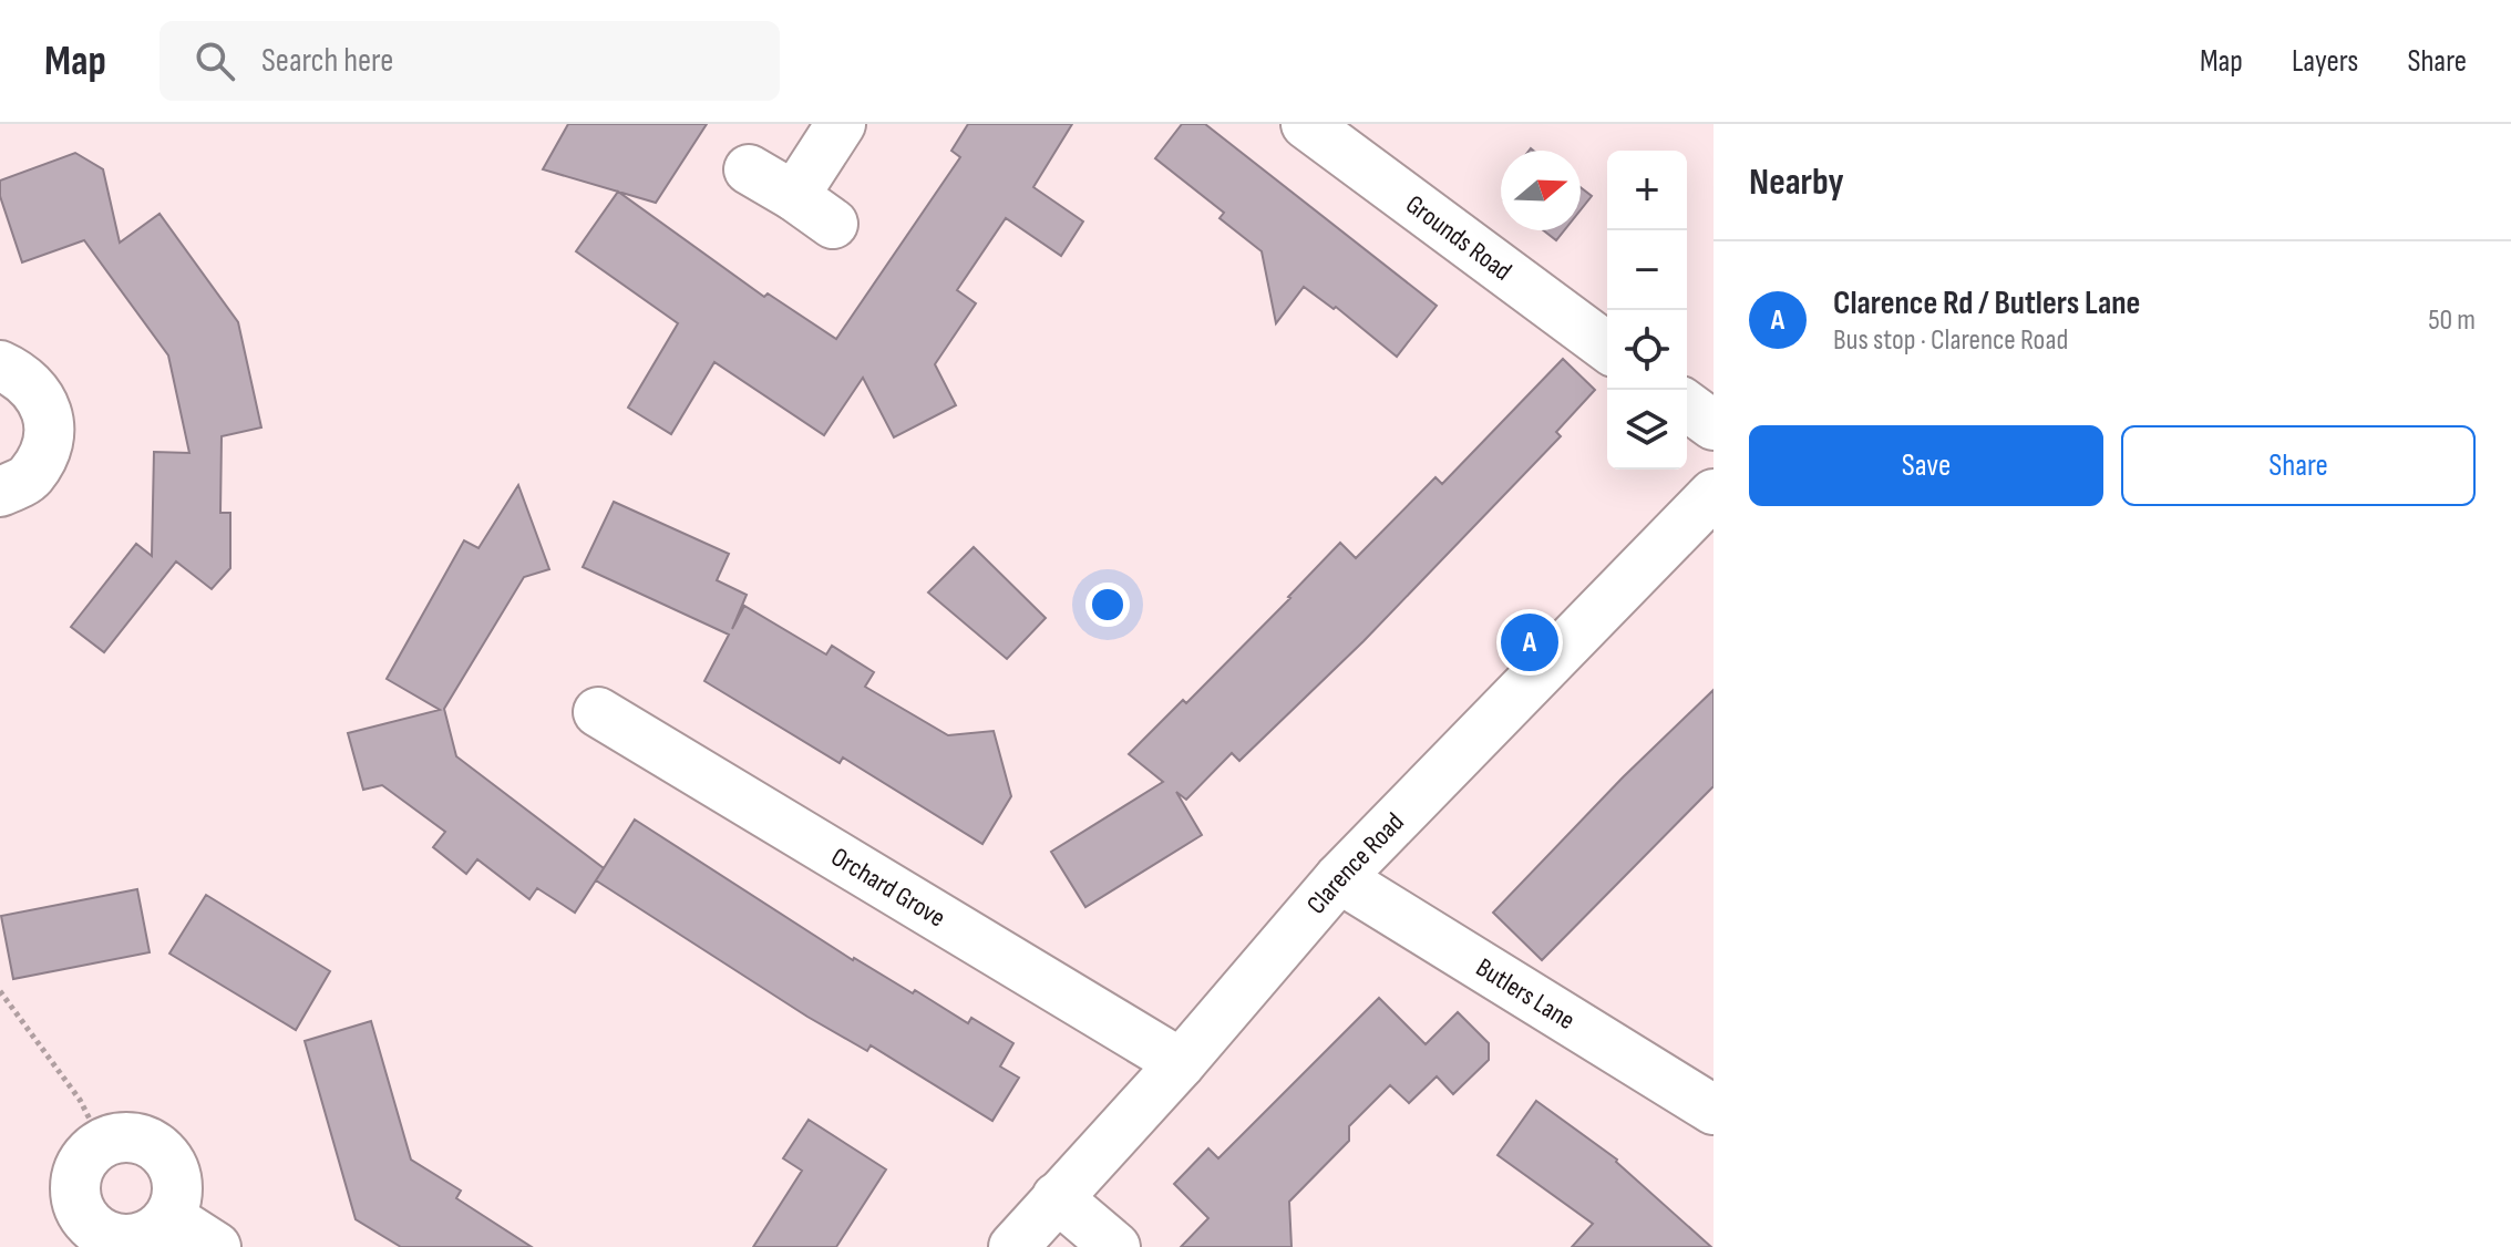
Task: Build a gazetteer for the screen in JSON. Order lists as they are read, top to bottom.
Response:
{
  "streets": {
    "street": [
      "Grounds Road",
      "Clarence Road",
      "Orchard Grove",
      "Butlers Lane"
    ]
  },
  "crossings": [
    ["Clarence Road", "Orchard Grove"],
    ["Clarence Road", "Butlers Lane"]
  ],
  "north": "right",
  "page": {
    "header": "Map",
    "search": "Search here",
    "nav": ["Map", "Layers", "Share"],
    "heading": "Nearby",
    "map_buttons": ["+", "−"],
    "list": [
      {
        "mark": "A",
        "name": "Clarence Rd / Butlers Lane",
        "note": "Bus stop · Clarence Road",
        "value": "50 m"
      }
    ],
    "buttons": ["Save", "Share"],
    "pins": "A"
  }
}
